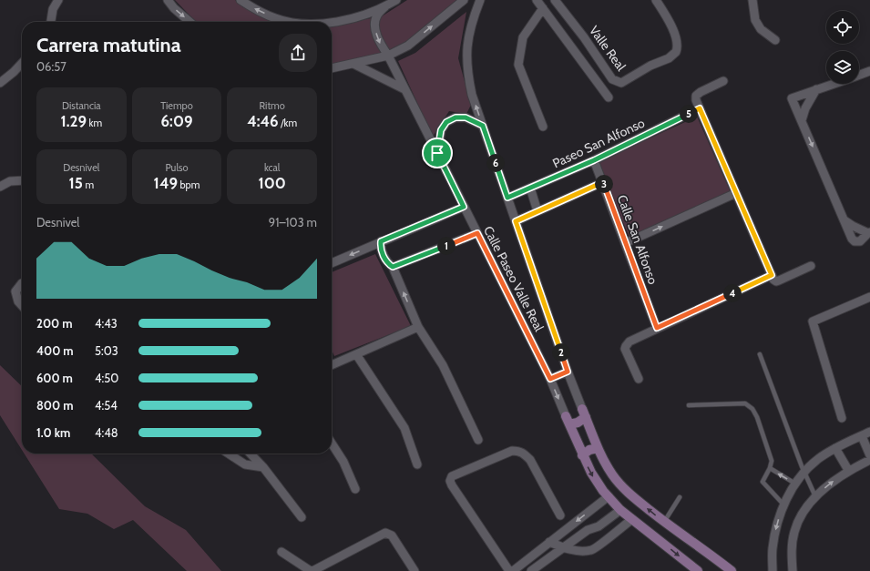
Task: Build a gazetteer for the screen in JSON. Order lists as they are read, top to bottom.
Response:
{
  "streets": {
    "street": [
      "Valle Real",
      "Paseo San Alfonso",
      "Calle San Alfonso",
      "Calle Paseo Valle Real"
    ]
  },
  "crossings": [
    ["Paseo San Alfonso", "Calle San Alfonso"],
    ["Paseo San Alfonso", "Calle Paseo Valle Real"]
  ],
  "page": {
    "heading": ["Carrera matutina", "06:57"],
    "stats": [
      ["Distancia", "1.29 km"],
      ["Tiempo", "6:09"],
      ["Ritmo", "4:46 /km"],
      ["Desnivel", "15 m"],
      ["Pulso", "149 bpm"],
      ["kcal", "100"]
    ],
    "pins": [
      "5",
      "6",
      "3",
      "1",
      "4",
      "2"
    ],
    "chart": ["Desnivel", "91–103 m"],
    "list": [
      {
        "name": "200 m",
        "note": "4:43"
      },
      {
        "name": "400 m",
        "note": "5:03"
      },
      {
        "name": "600 m",
        "note": "4:50"
      },
      {
        "name": "800 m",
        "note": "4:54"
      },
      {
        "name": "1.0 km",
        "note": "4:48"
      }
    ]
  }
}
